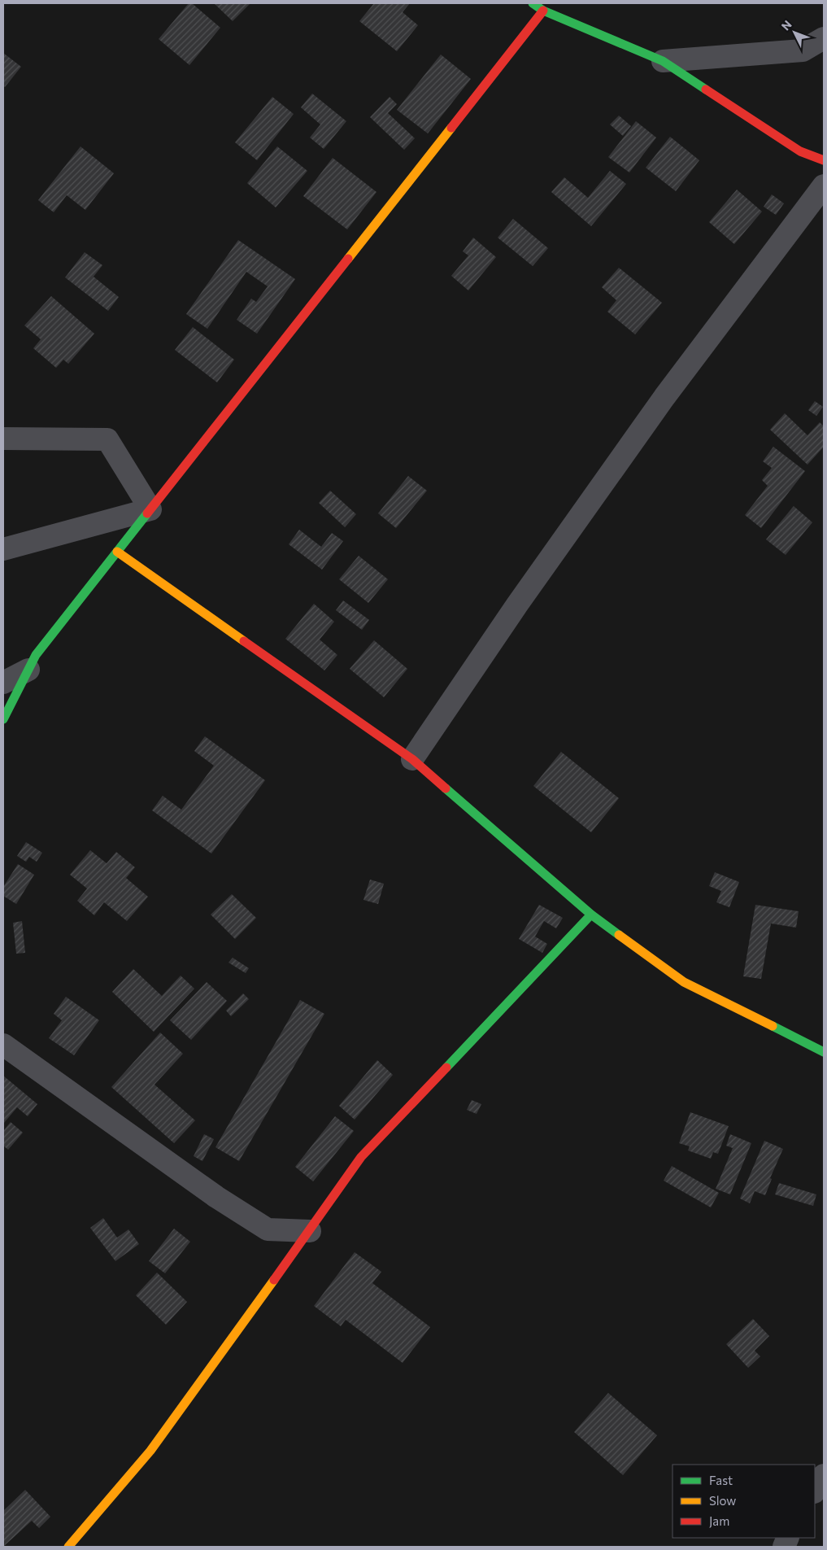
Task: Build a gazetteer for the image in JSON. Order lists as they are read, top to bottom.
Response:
{
  "legend": ["Fast", "Slow", "Jam"],
  "north": "top left"
}
